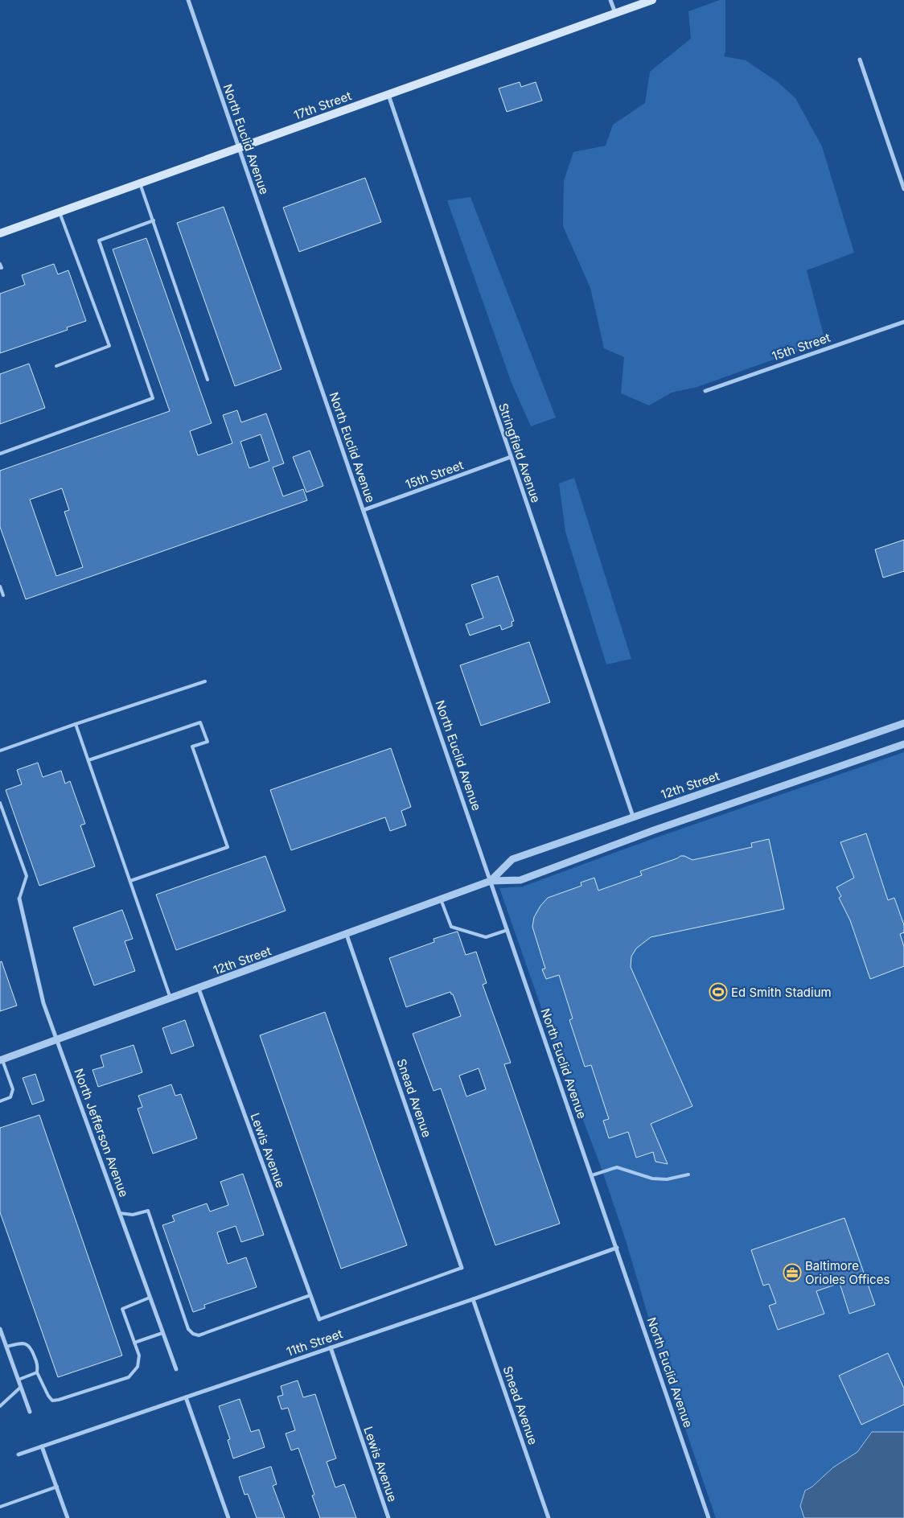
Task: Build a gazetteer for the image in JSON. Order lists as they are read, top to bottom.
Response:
{
  "streets": {
    "main road": ["17th Street"],
    "street": [
      "North Euclid Avenue",
      "15th Street",
      "Stringfield Avenue",
      "12th Street",
      "Snead Avenue",
      "North Jefferson Avenue",
      "Lewis Avenue",
      "11th Street"
    ]
  },
  "crossings": [
    ["17th Street", "North Euclid Avenue"],
    ["17th Street", "Stringfield Avenue"],
    ["North Euclid Avenue", "15th Street"],
    ["North Euclid Avenue", "12th Street"],
    ["North Euclid Avenue", "11th Street"],
    ["15th Street", "Stringfield Avenue"],
    ["Stringfield Avenue", "12th Street"],
    ["12th Street", "Snead Avenue"],
    ["12th Street", "North Jefferson Avenue"],
    ["12th Street", "Lewis Avenue"],
    ["Snead Avenue", "11th Street"],
    ["Lewis Avenue", "11th Street"]
  ],
  "places": {
    "sports": ["Ed Smith Stadium"],
    "office": ["Baltimore Orioles Offices"]
  }
}
